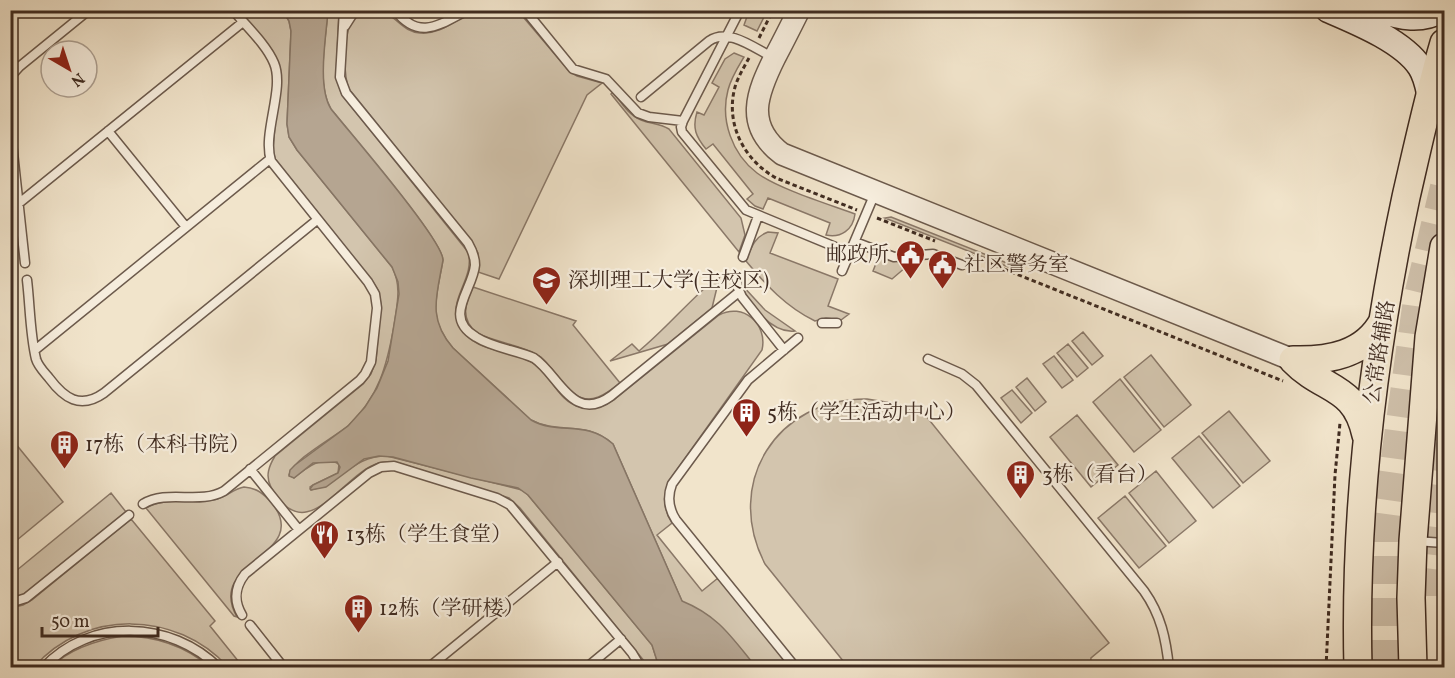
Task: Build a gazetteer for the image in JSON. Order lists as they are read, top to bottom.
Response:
{
  "streets": {
    "main road": ["公常路辅路"]
  },
  "places": {
    "public building": ["邮政所", "社区警务室"],
    "school or university": ["深圳理工大学(主校区)"],
    "building": [
      "5栋（学生活动中心）",
      "17栋（本科书院）",
      "3栋（看台）",
      "12栋（学研楼）"
    ],
    "restaurant": ["13栋（学生食堂）"]
  },
  "scale_bar": "50 m",
  "north": "bottom right"
}
